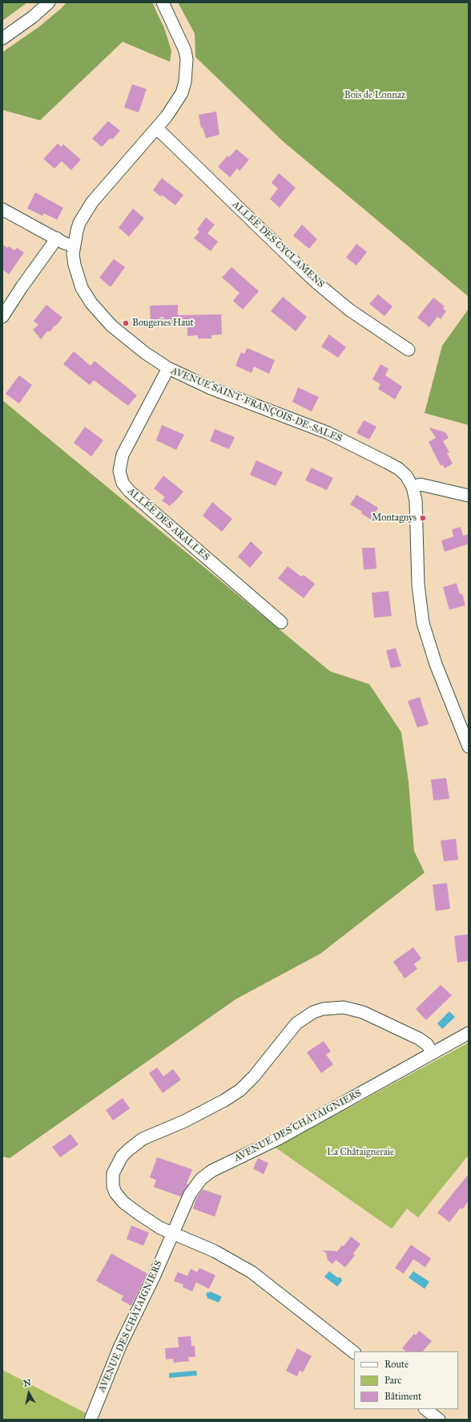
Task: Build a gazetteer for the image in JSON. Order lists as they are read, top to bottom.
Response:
{
  "streets": {
    "street": [
      "ALLÉE DES CYCLAMENS",
      "AVENUE SAINT-FRANÇOIS-DE-SALES",
      "ALLÉE DES ARALLES",
      "AVENUE DES CHÂTAIGNIERS"
    ]
  },
  "crossings": [
    ["ALLÉE DES CYCLAMENS", "AVENUE SAINT-FRANÇOIS-DE-SALES"],
    ["AVENUE SAINT-FRANÇOIS-DE-SALES", "ALLÉE DES ARALLES"]
  ],
  "parks": ["Bois de Lonnaz", "La Châtaigneraie"],
  "places": ["Bougeries Haut", "Montagnys"],
  "legend": ["Route", "Parc", "Bâtiment"],
  "north": "top"
}
